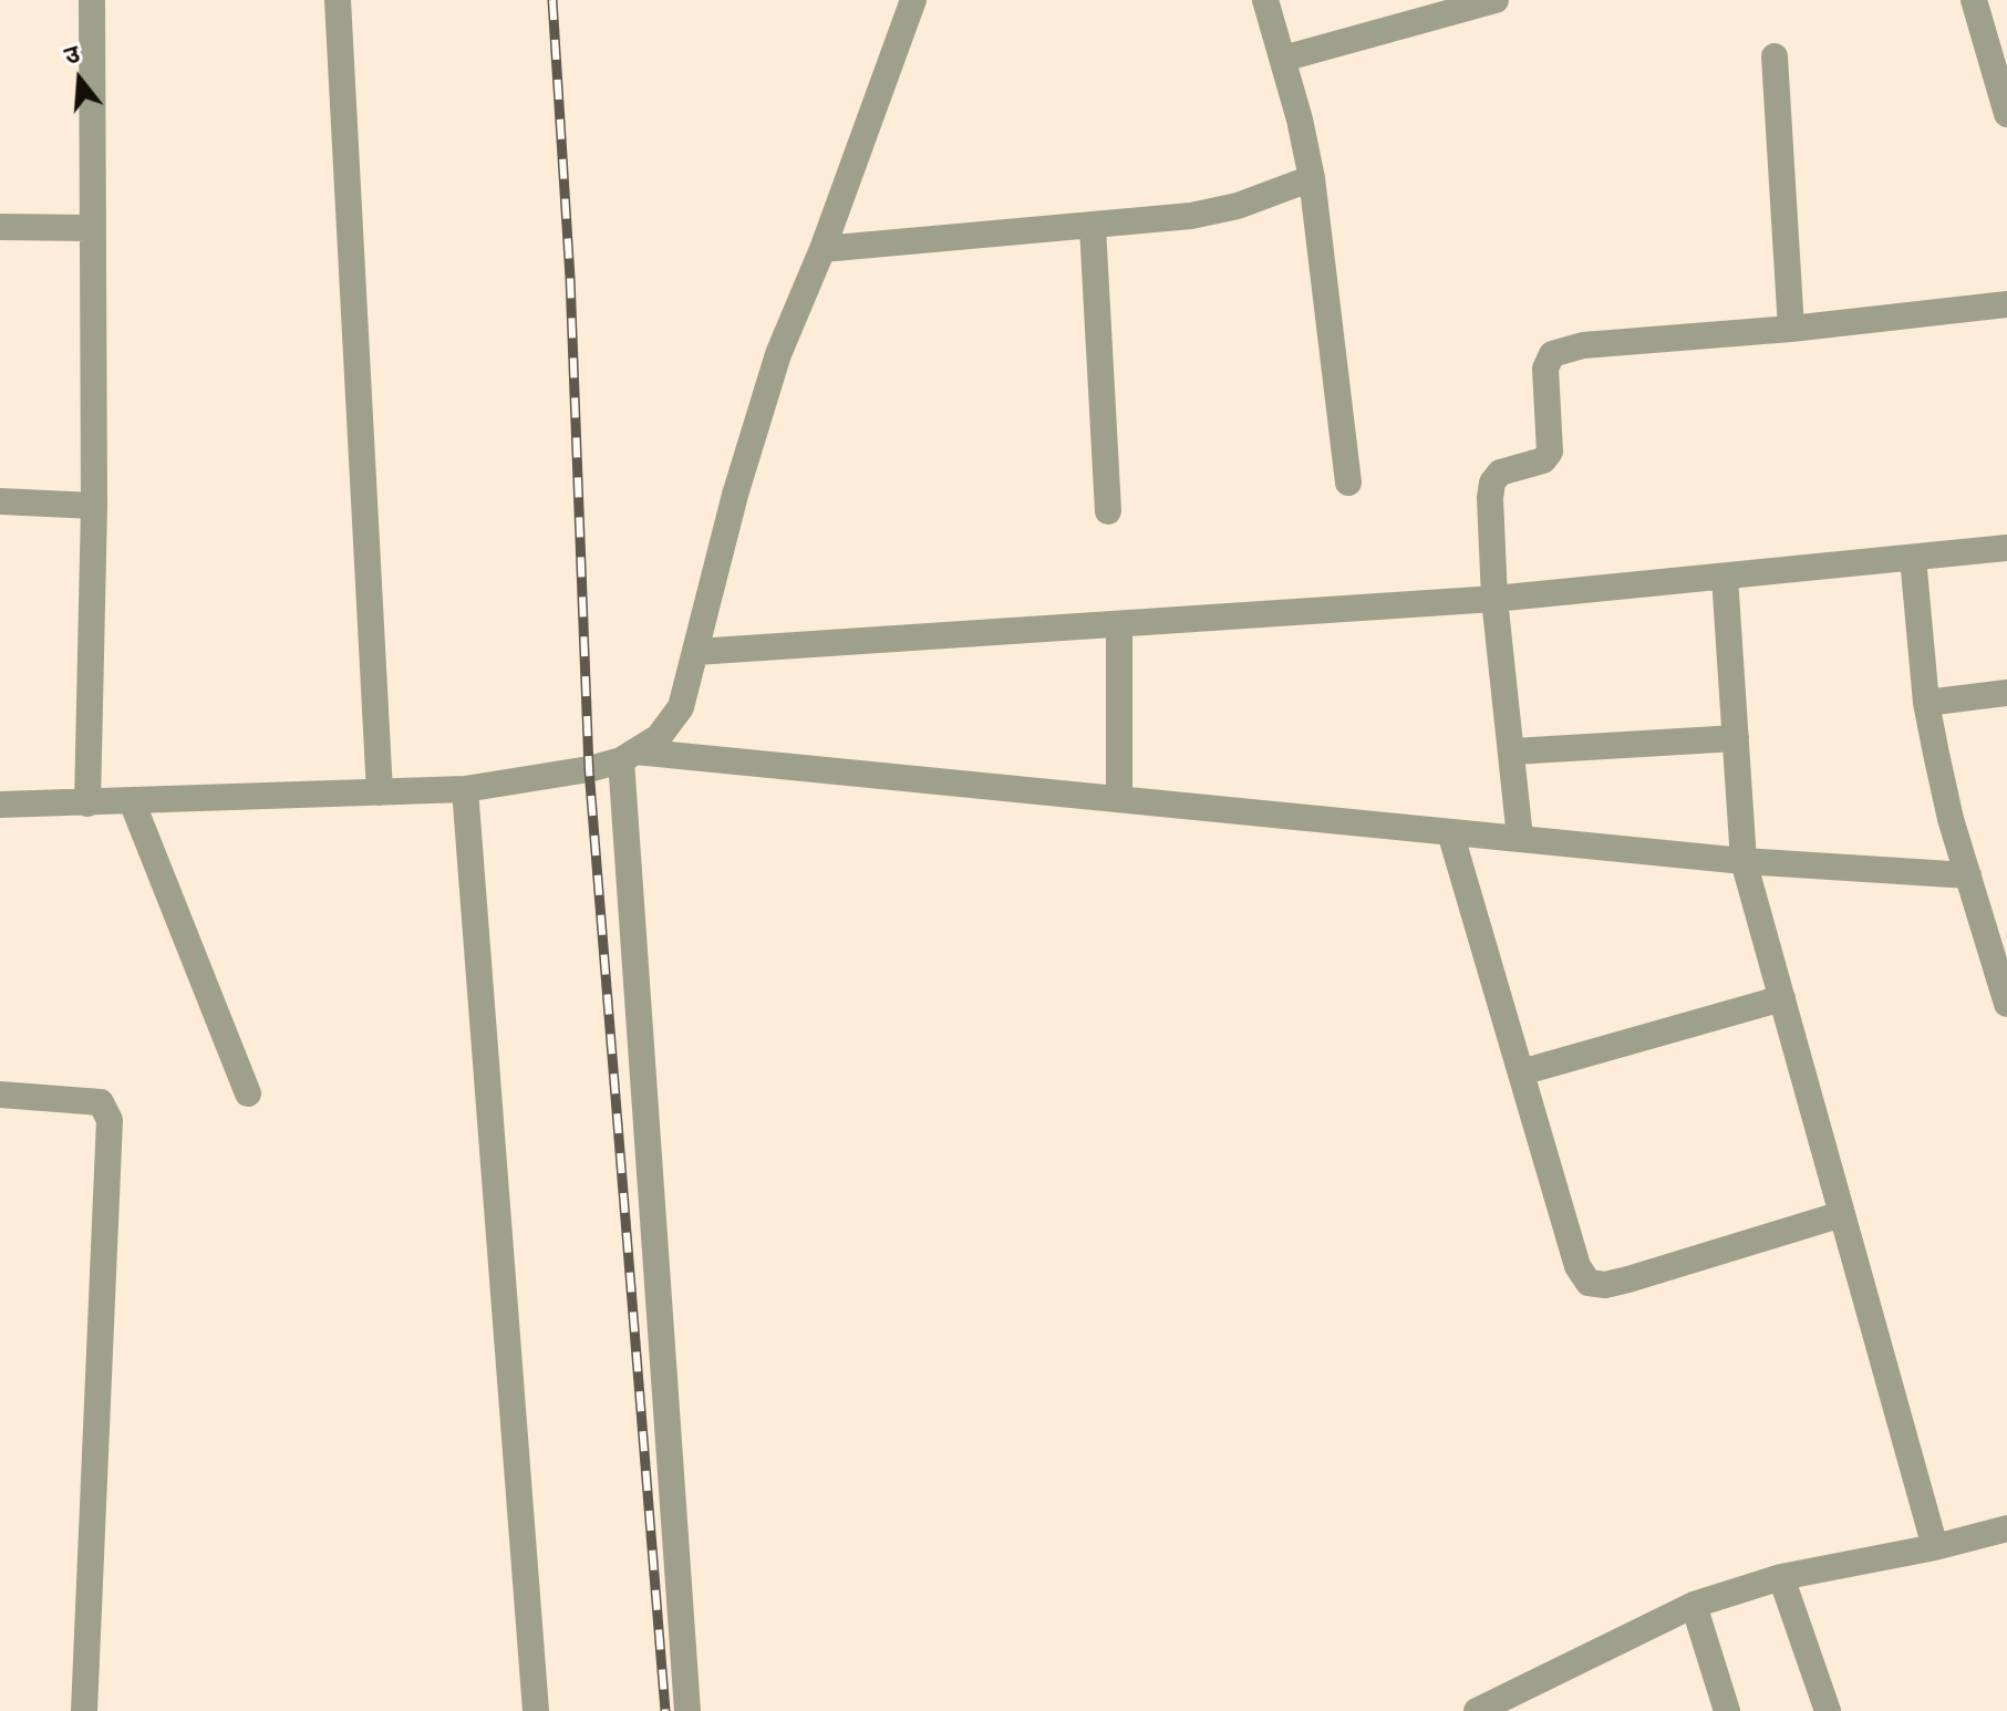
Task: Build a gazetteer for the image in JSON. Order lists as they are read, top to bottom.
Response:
{
  "north": "top"
}
